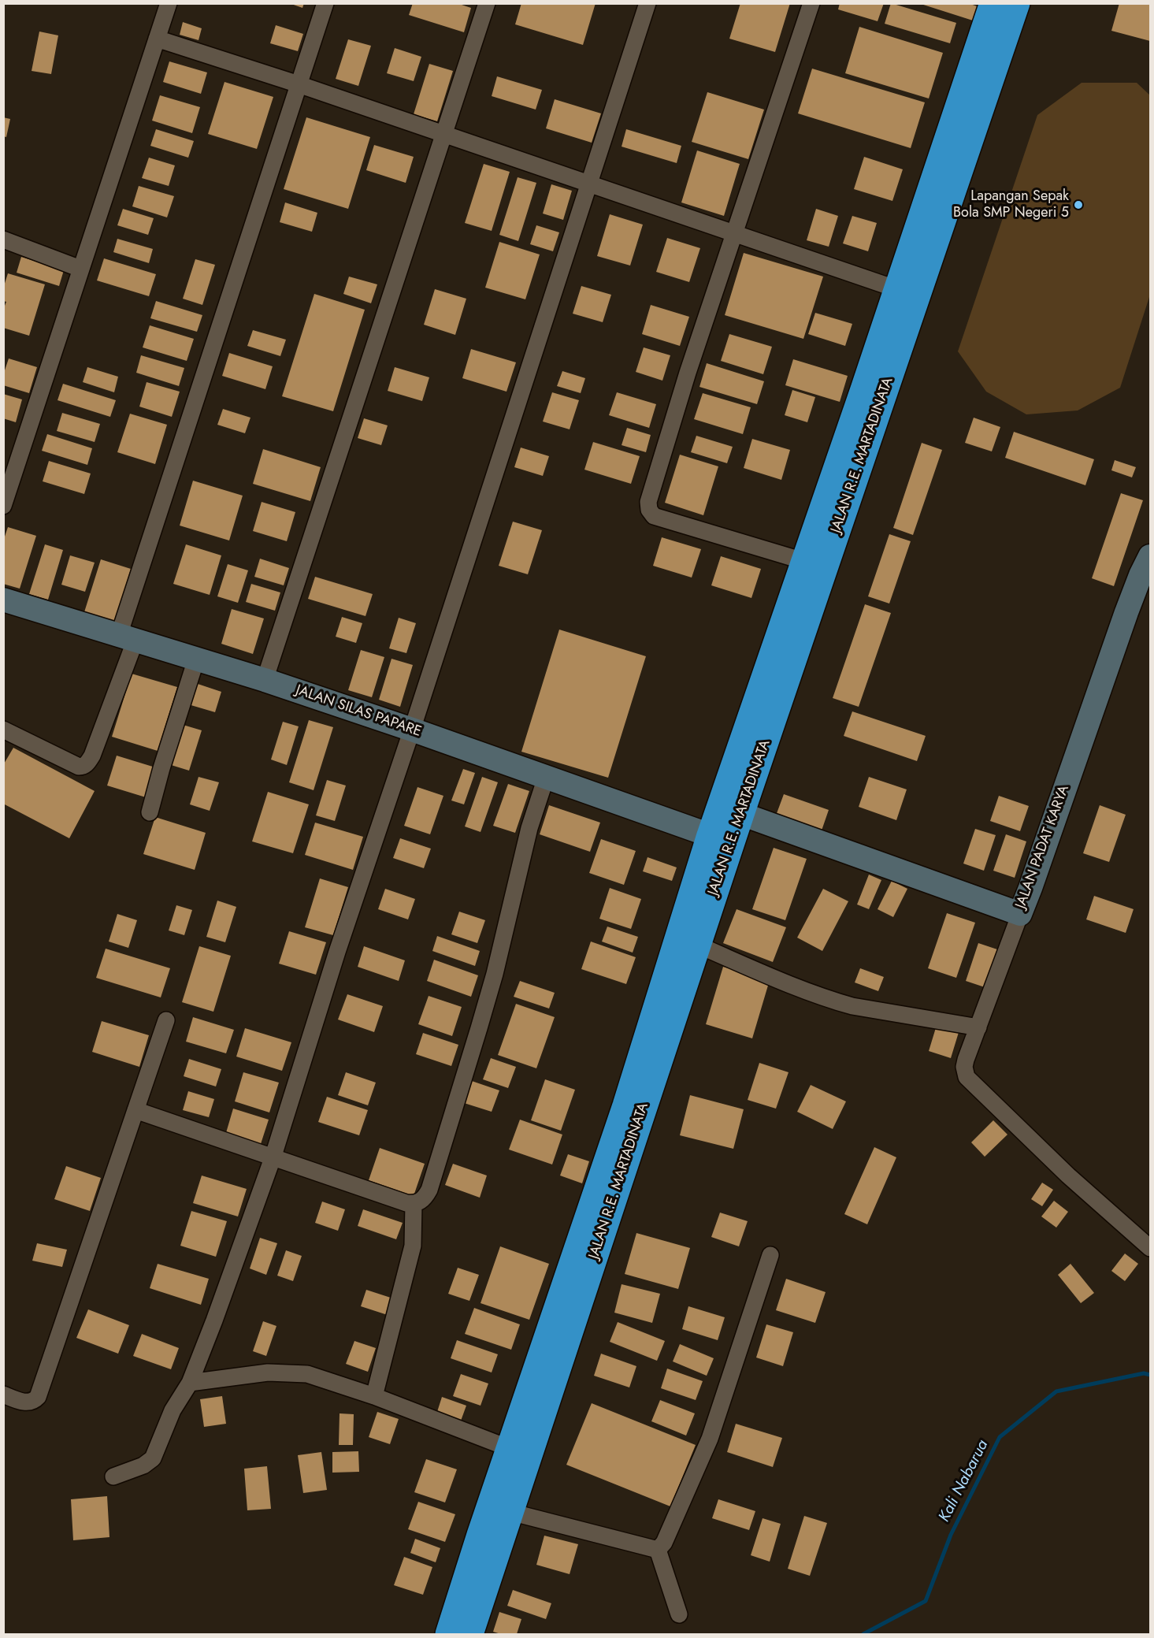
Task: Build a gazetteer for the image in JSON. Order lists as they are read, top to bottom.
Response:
{
  "streets": {
    "highway": ["JALAN R.E. MARTADINATA"],
    "street": ["JALAN SILAS PAPARE", "JALAN PADAT KARYA"]
  },
  "crossings": [
    ["JALAN R.E. MARTADINATA", "JALAN SILAS PAPARE"],
    ["JALAN R.E. MARTADINATA", "JALAN PADAT KARYA"]
  ],
  "water": ["Kali Nabarua"],
  "places": ["Lapangan Sepak Bola SMP Negeri 5"]
}
